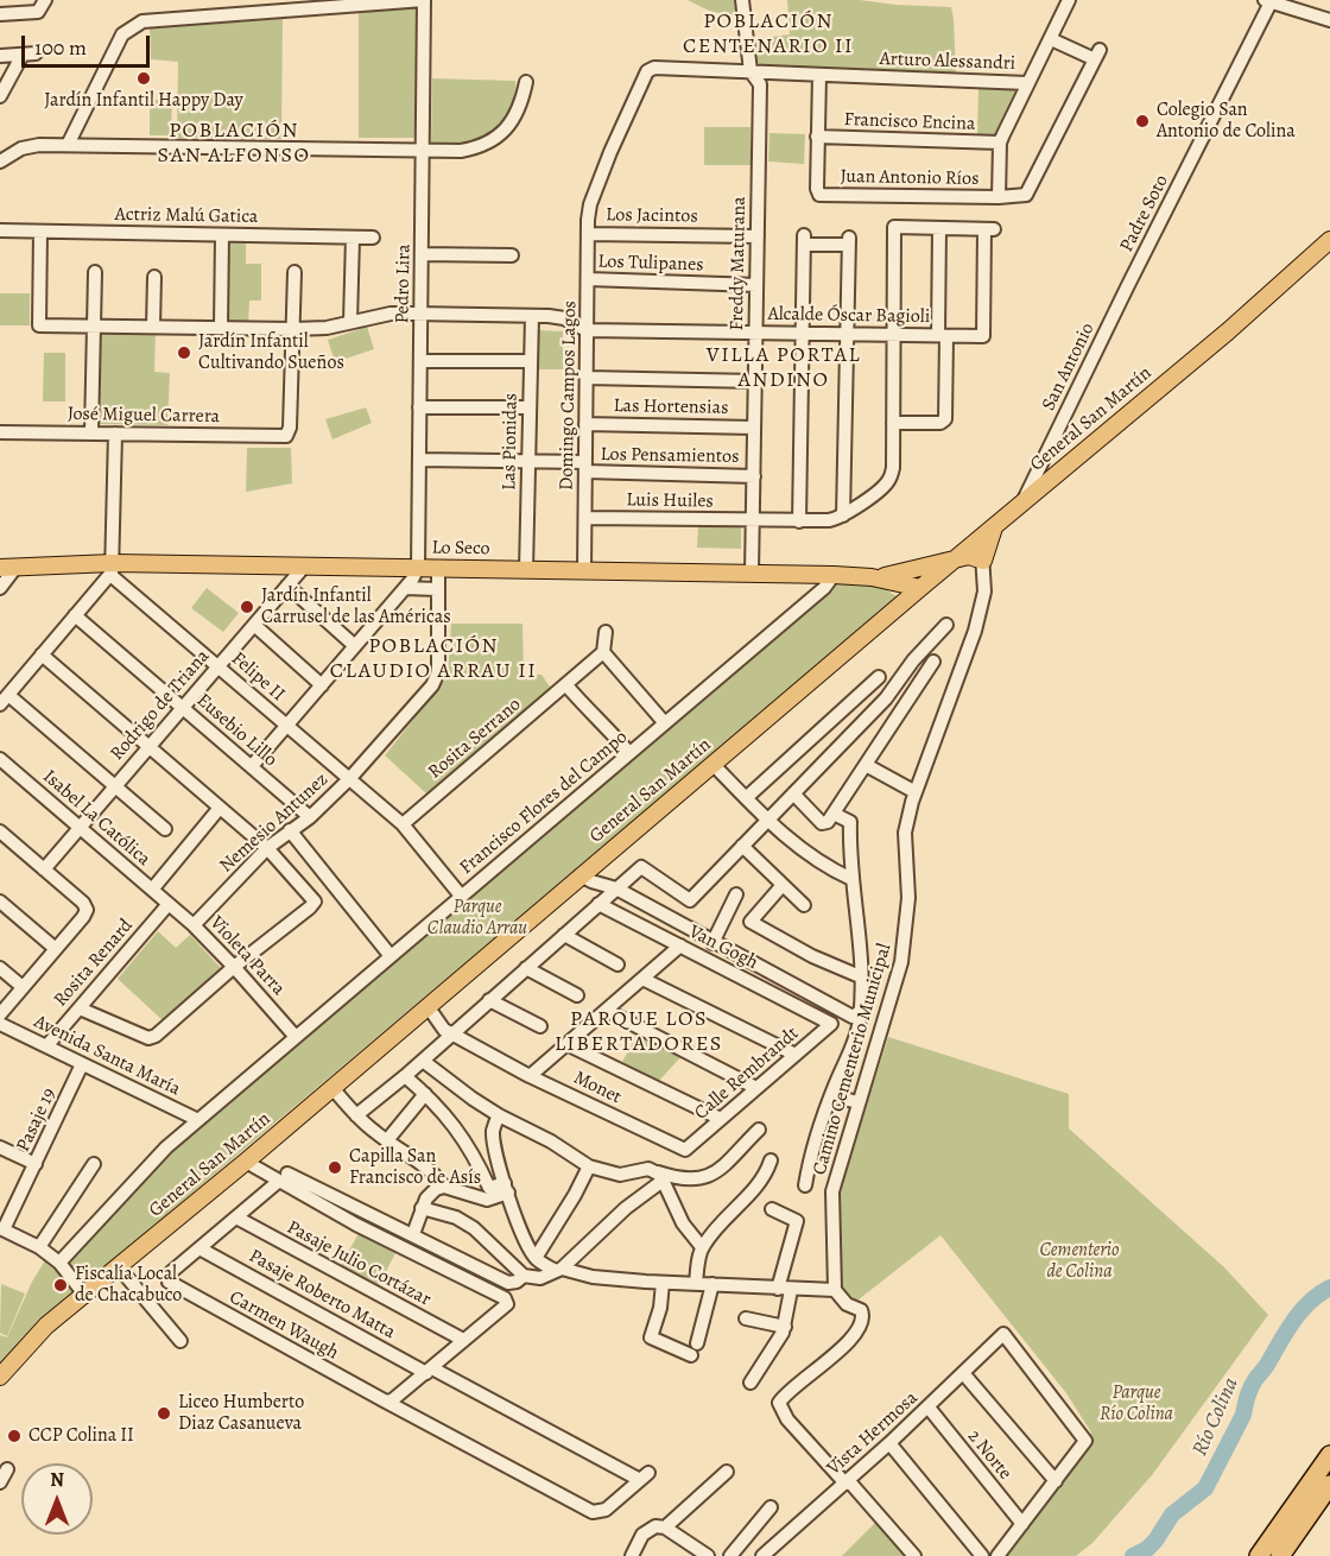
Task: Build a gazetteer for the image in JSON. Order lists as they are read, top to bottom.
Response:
{
  "streets": {
    "main road": ["General San Martín", "Lo Seco"],
    "street": [
      "Arturo Alessandri",
      "Francisco Encina",
      "Juan Antonio Ríos",
      "Padre Soto",
      "Actriz Malú Gatica",
      "Los Jacintos",
      "Los Tulipanes",
      "Freddy Maturana",
      "Pedro Lira",
      "Alcalde Óscar Bagioli",
      "San Antonio",
      "Domingo Campos Lagos",
      "Las Hortensias",
      "José Miguel Carrera",
      "Las Pionidas",
      "Los Pensamientos",
      "Luis Huiles",
      "Felipe II",
      "Rodrigo de Triana",
      "Eusebio Lillo",
      "Rosita Serrano",
      "Francisco Flores del Campo",
      "Isabel La Católica",
      "Nemesio Antunez",
      "Van Gogh",
      "Violeta Parra",
      "Rosita Renard",
      "Avenida Santa María",
      "Camino Cementerio Municipal",
      "Calle Rembrandt",
      "Monet",
      "Pasaje 19",
      "Pasaje Julio Cortázar",
      "Pasaje Roberto Matta",
      "Carmen Waugh",
      "Vista Hermosa",
      "2 Norte"
    ]
  },
  "crossings": [
    ["Arturo Alessandri", "Freddy Maturana"],
    ["Arturo Alessandri", "Domingo Campos Lagos"],
    ["Francisco Encina", "Juan Antonio Ríos"],
    ["Padre Soto", "San Antonio"],
    ["Los Jacintos", "Freddy Maturana"],
    ["Los Jacintos", "Domingo Campos Lagos"],
    ["Los Tulipanes", "Freddy Maturana"],
    ["Los Tulipanes", "Domingo Campos Lagos"],
    ["Freddy Maturana", "Alcalde Óscar Bagioli"],
    ["Freddy Maturana", "Las Hortensias"],
    ["Freddy Maturana", "Los Pensamientos"],
    ["Freddy Maturana", "Luis Huiles"],
    ["Freddy Maturana", "Lo Seco"],
    ["Pedro Lira", "Los Pensamientos"],
    ["Pedro Lira", "Lo Seco"],
    ["Alcalde Óscar Bagioli", "Domingo Campos Lagos"],
    ["San Antonio", "General San Martín"],
    ["Domingo Campos Lagos", "Las Hortensias"],
    ["Domingo Campos Lagos", "Los Pensamientos"],
    ["Domingo Campos Lagos", "Luis Huiles"],
    ["Domingo Campos Lagos", "Lo Seco"],
    ["General San Martín", "Lo Seco"],
    ["General San Martín", "Camino Cementerio Municipal"],
    ["General San Martín", "Monet"],
    ["Las Pionidas", "Los Pensamientos"],
    ["Las Pionidas", "Lo Seco"],
    ["Lo Seco", "Felipe II"],
    ["Lo Seco", "Rodrigo de Triana"],
    ["Lo Seco", "Francisco Flores del Campo"],
    ["Lo Seco", "Nemesio Antunez"],
    ["Felipe II", "Rodrigo de Triana"],
    ["Felipe II", "Rosita Serrano"],
    ["Felipe II", "Francisco Flores del Campo"],
    ["Felipe II", "Nemesio Antunez"],
    ["Rodrigo de Triana", "Eusebio Lillo"],
    ["Rodrigo de Triana", "Isabel La Católica"],
    ["Eusebio Lillo", "Nemesio Antunez"],
    ["Francisco Flores del Campo", "Violeta Parra"],
    ["Francisco Flores del Campo", "Avenida Santa María"],
    ["Isabel La Católica", "Violeta Parra"],
    ["Isabel La Católica", "Rosita Renard"],
    ["Nemesio Antunez", "Violeta Parra"],
    ["Van Gogh", "Calle Rembrandt"],
    ["Violeta Parra", "Rosita Renard"],
    ["Rosita Renard", "Avenida Santa María"],
    ["Avenida Santa María", "Pasaje 19"],
    ["Calle Rembrandt", "Monet"],
    ["Pasaje Roberto Matta", "Carmen Waugh"],
    ["Vista Hermosa", "2 Norte"]
  ],
  "districts": [
    "POBLACIÓN CENTENARIO II",
    "POBLACIÓN SAN ALFONSO",
    "VILLA PORTAL ANDINO",
    "POBLACIÓN CLAUDIO ARRAU II",
    "PARQUE LOS LIBERTADORES"
  ],
  "water": ["Río Colina"],
  "parks": ["Parque Claudio Arrau", "Cementerio de Colina", "Parque Río Colina"],
  "places": [
    "Jardín Infantil Happy Day",
    "Colegio San Antonio de Colina",
    "Jardín Infantil Cultivando Sueños",
    "Jardín Infantil Carrusel de las Américas",
    "Capilla San Francisco de Asís",
    "Fiscalía Local de Chacabuco",
    "Liceo Humberto Diaz Casanueva",
    "CCP Colina II"
  ],
  "scale_bar": "100 m",
  "north": "top"
}
